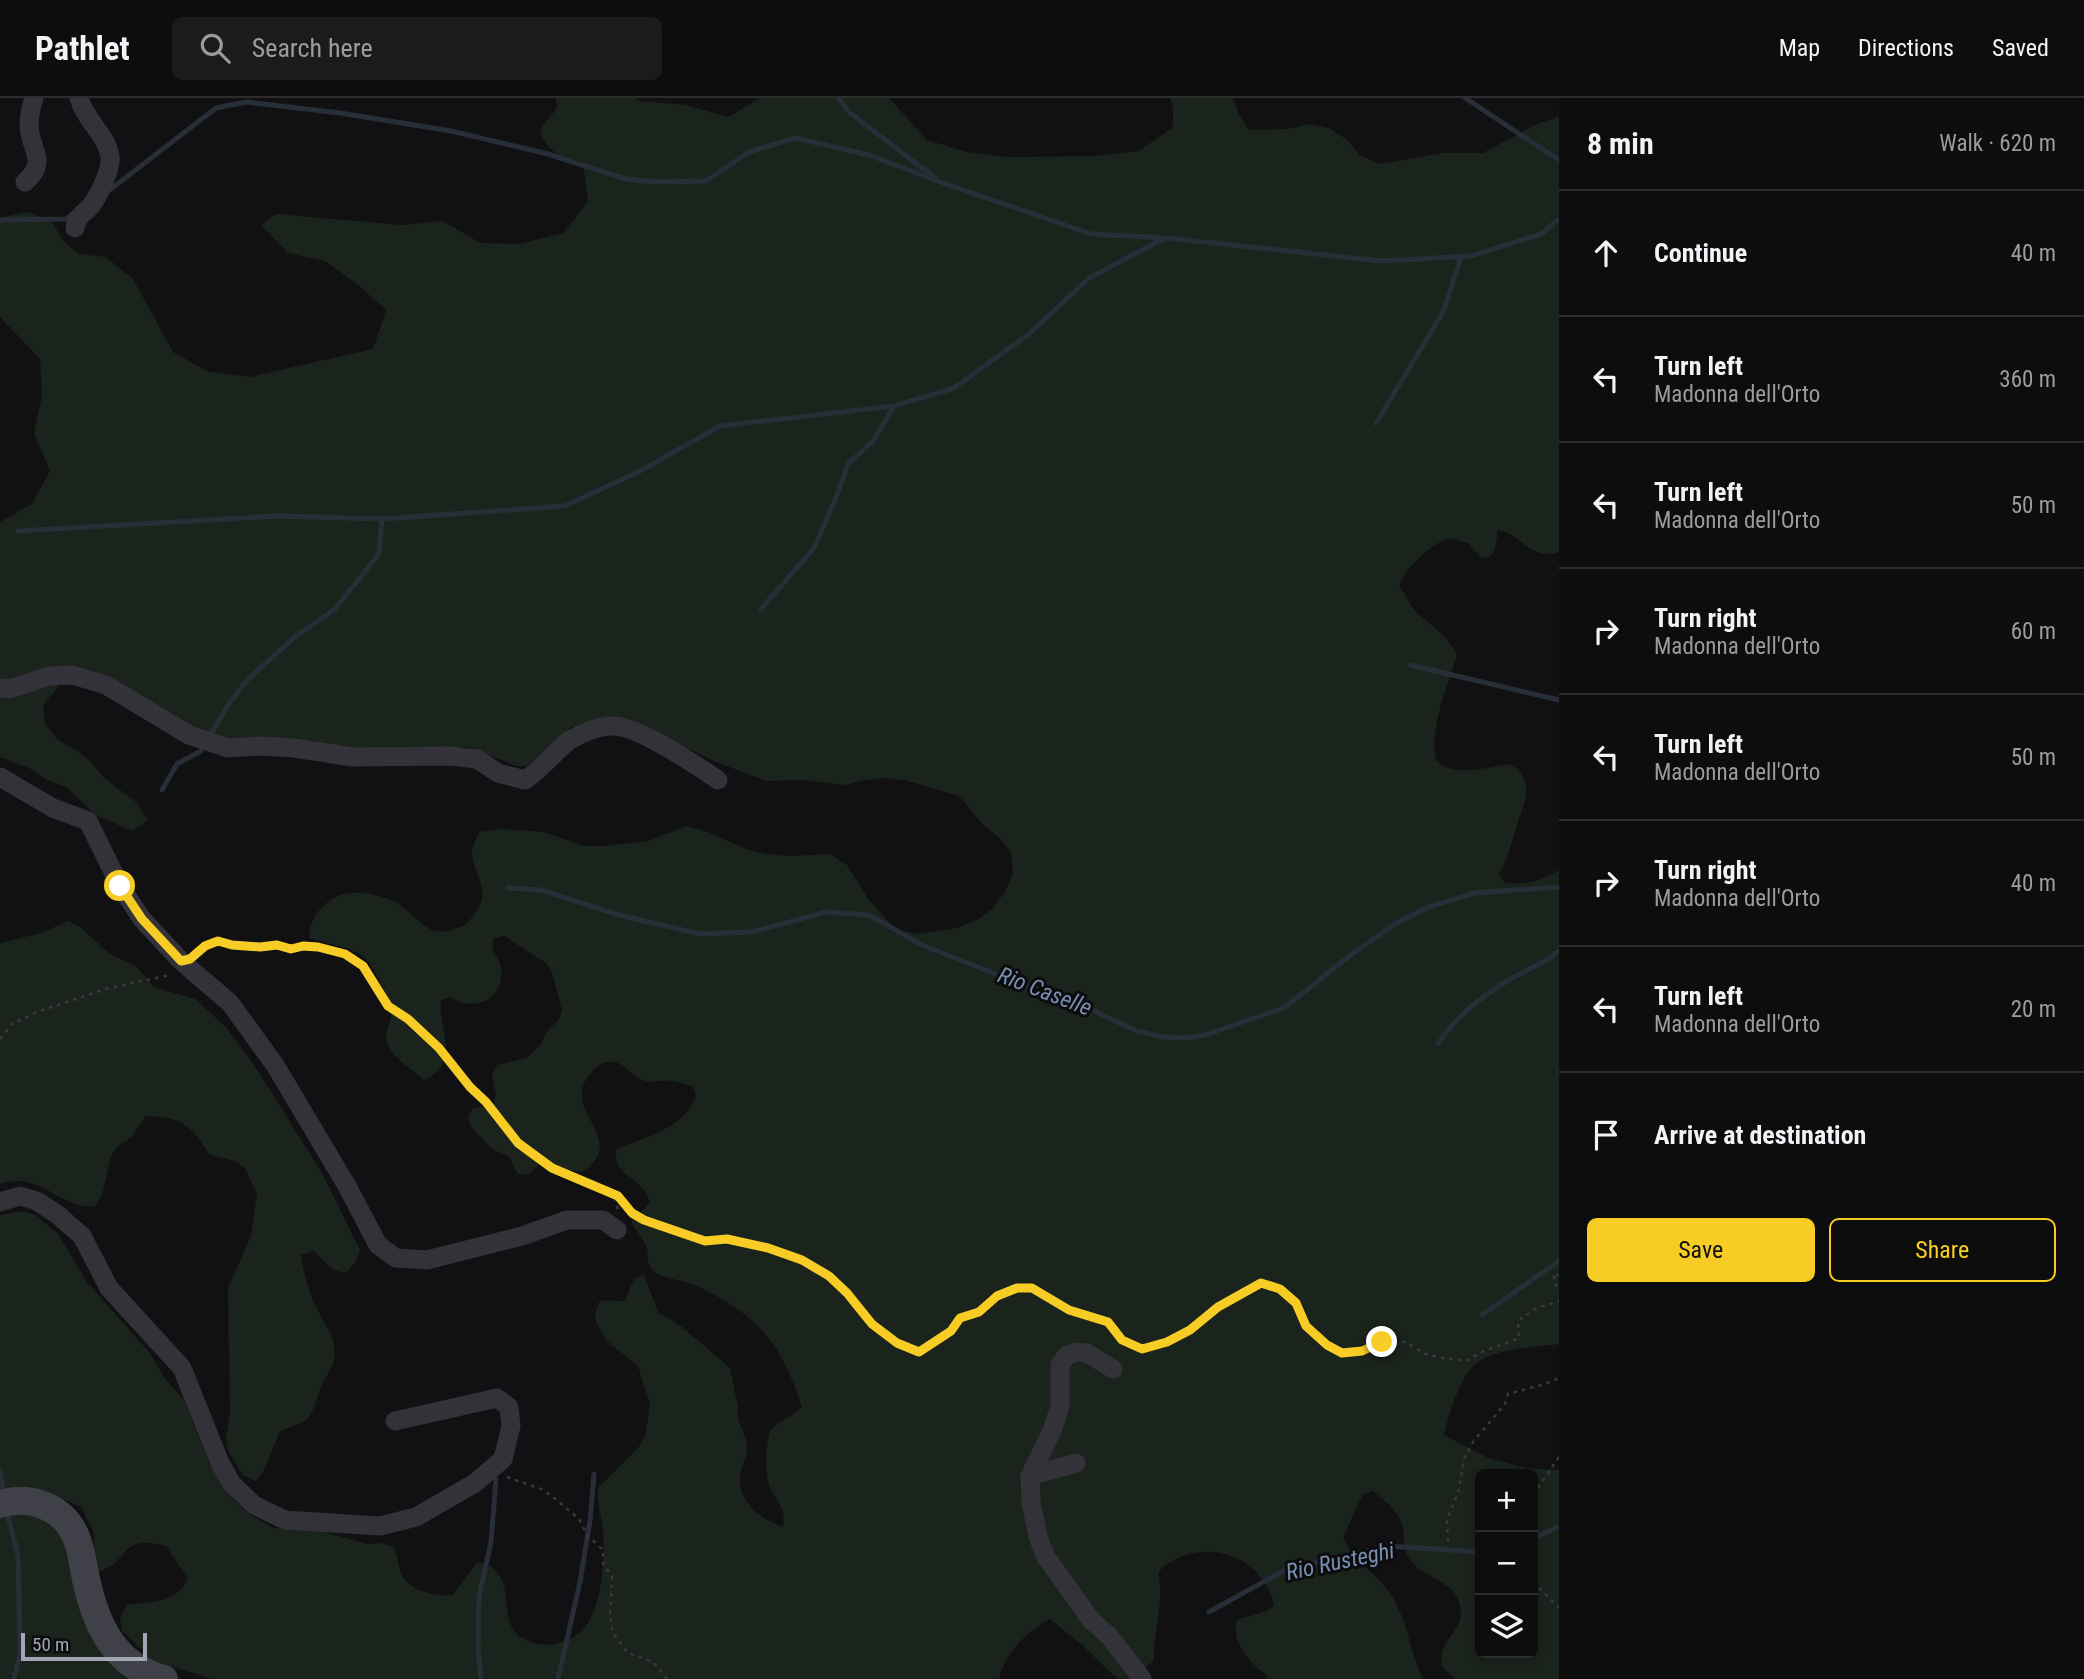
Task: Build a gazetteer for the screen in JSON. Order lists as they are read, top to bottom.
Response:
{
  "water": ["Rio Caselle", "Rio Rusteghi"],
  "scale_bar": "50 m",
  "page": {
    "header": "Pathlet",
    "search": "Search here",
    "nav": ["Map", "Directions", "Saved"],
    "heading": ["8 min", "Walk · 620 m"],
    "list": [
      ["Continue", "40 m"],
      ["Turn left", "Madonna dell'Orto", "360 m"],
      ["Turn left", "Madonna dell'Orto", "50 m"],
      ["Turn right", "Madonna dell'Orto", "60 m"],
      ["Turn left", "Madonna dell'Orto", "50 m"],
      ["Turn right", "Madonna dell'Orto", "40 m"],
      ["Turn left", "Madonna dell'Orto", "20 m"],
      "Arrive at destination"
    ],
    "buttons": ["Save", "Share"],
    "map_buttons": ["+", "−"],
    "scale": "50 m"
  }
}
